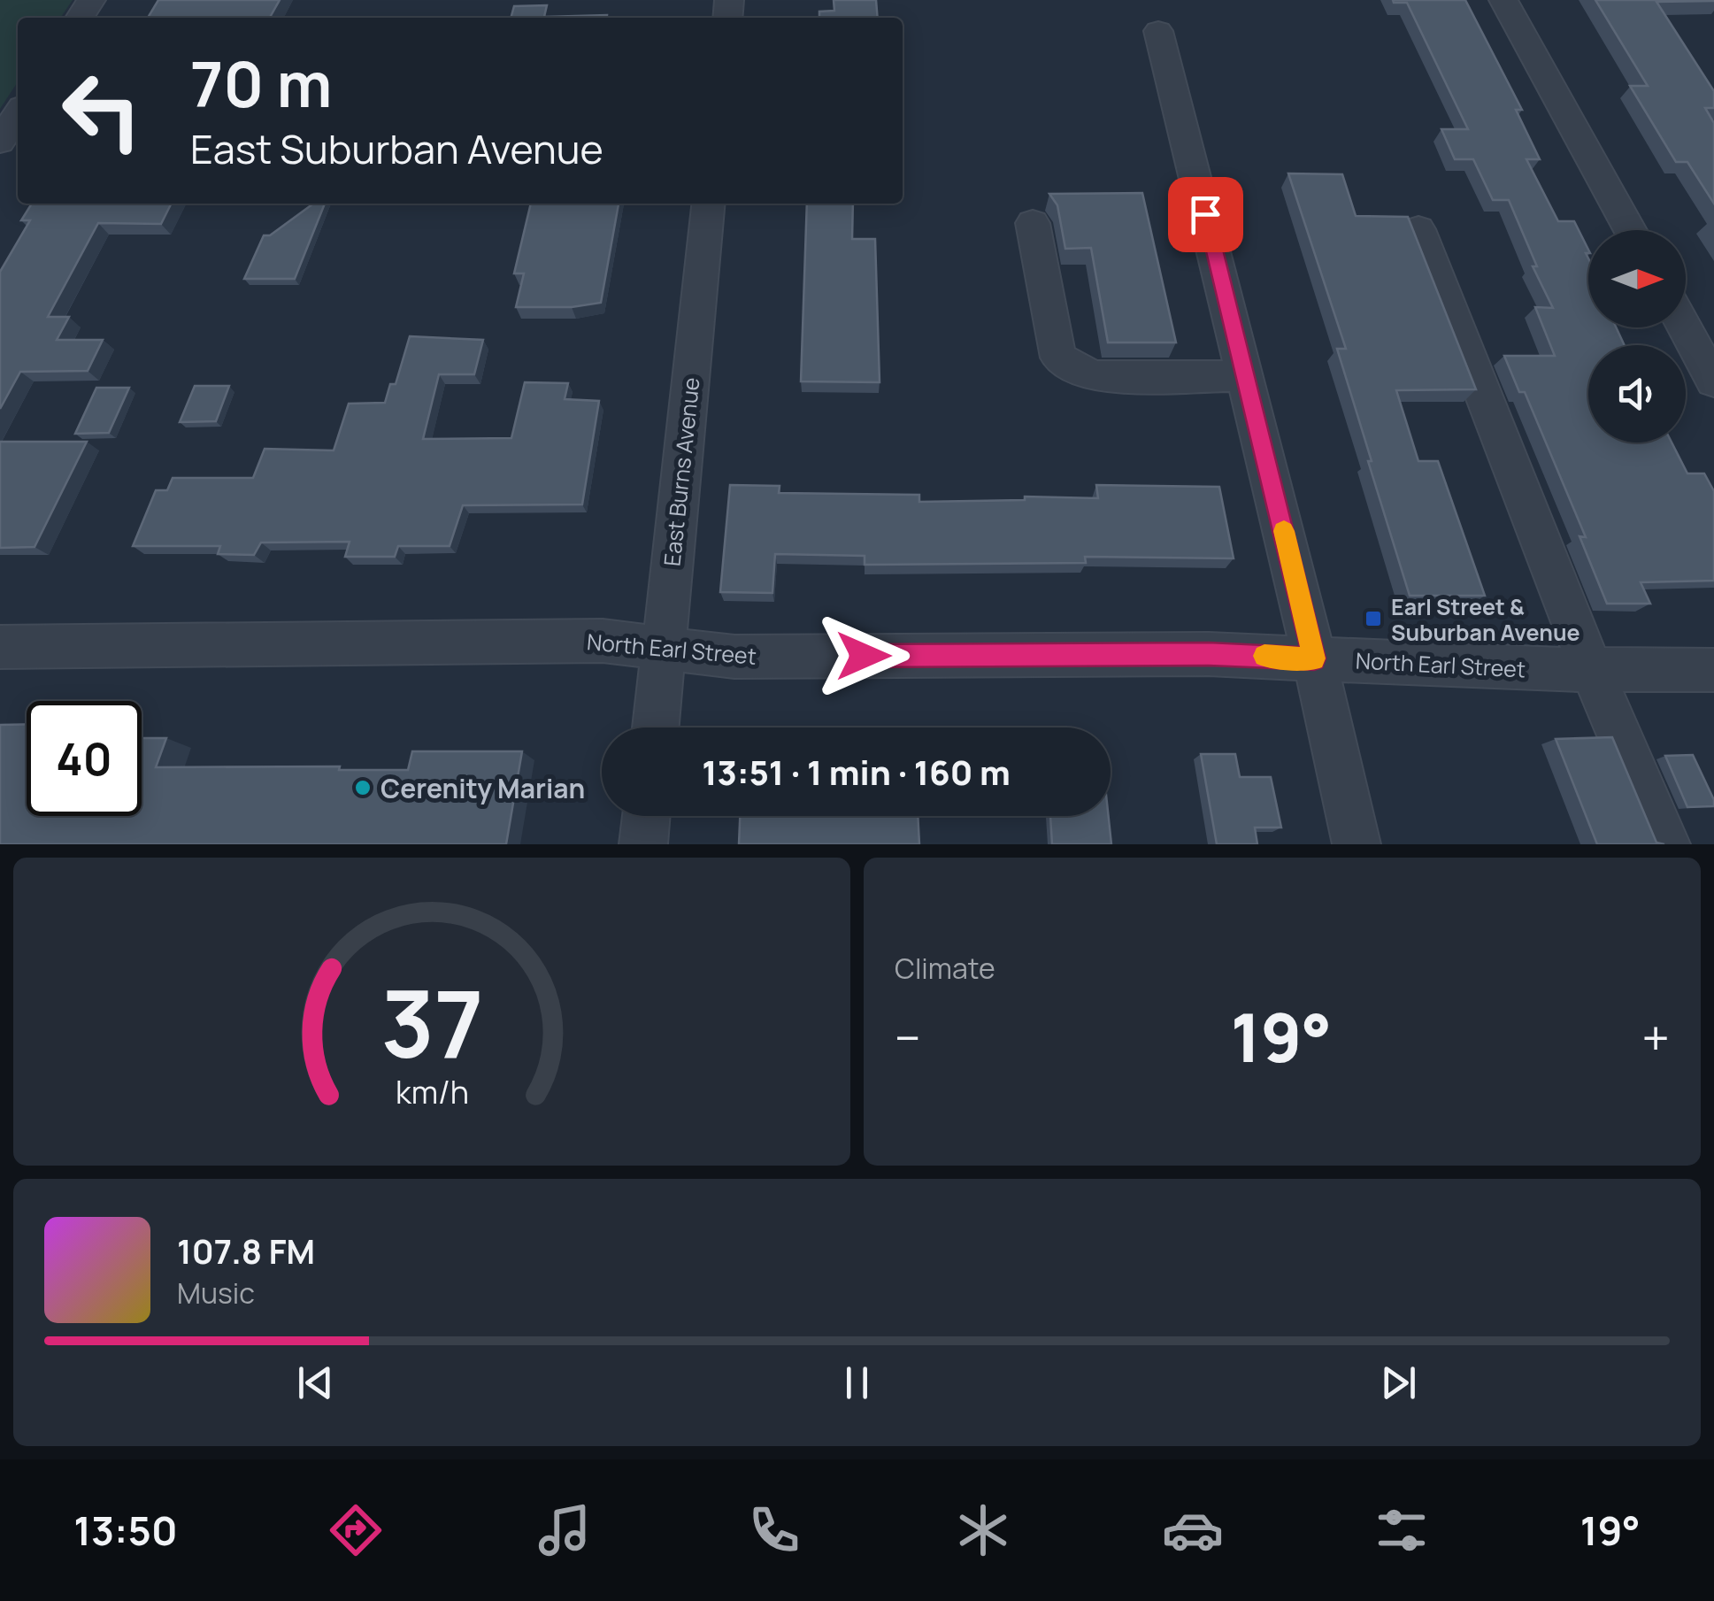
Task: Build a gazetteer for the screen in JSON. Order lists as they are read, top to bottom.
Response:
{
  "streets": {
    "street": ["East Burns Avenue", "North Earl Street"]
  },
  "crossings": [
    ["East Burns Avenue", "North Earl Street"]
  ],
  "places": {
    "transit": ["Earl Street & Suburban Avenue"],
    "other": ["Cerenity Marian"]
  },
  "north": "right",
  "page": {
    "turn": ["70 m", "East Suburban Avenue"],
    "limit": "40",
    "trip": "13:51 · 1 min · 160 m",
    "tile": "Climate",
    "heat": ["−", "19°", "+"],
    "song": ["107.8 FM", "Music"],
    "tabs": ["13:50", "19°"],
    "gauge": ["37", "km/h"]
  }
}
